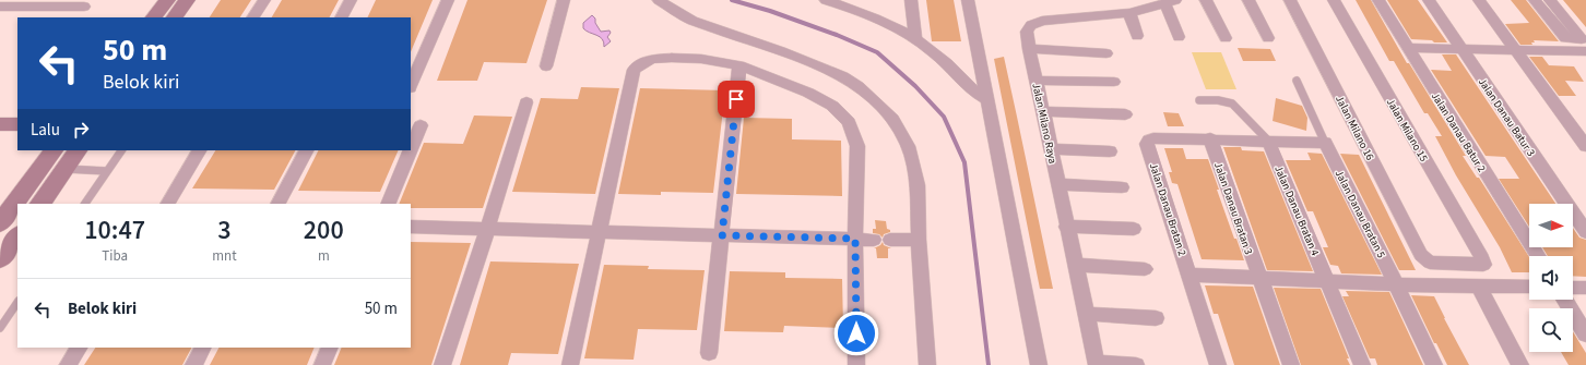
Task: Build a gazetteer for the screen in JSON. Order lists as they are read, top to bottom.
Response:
{
  "streets": {
    "street": [
      "Jalan Danau Batur 3",
      "Jalan Milano Raya",
      "Jalan Milano 16",
      "Jalan Milano 15",
      "Jalan Danau Batur 2",
      "Jalan Danau Bratan 3",
      "Jalan Danau Bratan 2",
      "Jalan Danau Bratan 4",
      "Jalan Danau Bratan 5"
    ]
  },
  "crossings": [
    ["Jalan Milano 16", "Jalan Milano 15"],
    ["Jalan Danau Bratan 3", "Jalan Danau Bratan 2"]
  ],
  "north": "right",
  "page": {
    "turn": ["50 m", "Belok kiri"],
    "then": "Lalu",
    "eta": [
      "10:47",
      "Tiba",
      "3",
      "mnt",
      "200",
      "m"
    ],
    "list": [
      {
        "name": "Belok kiri",
        "value": "50 m"
      }
    ]
  }
}
